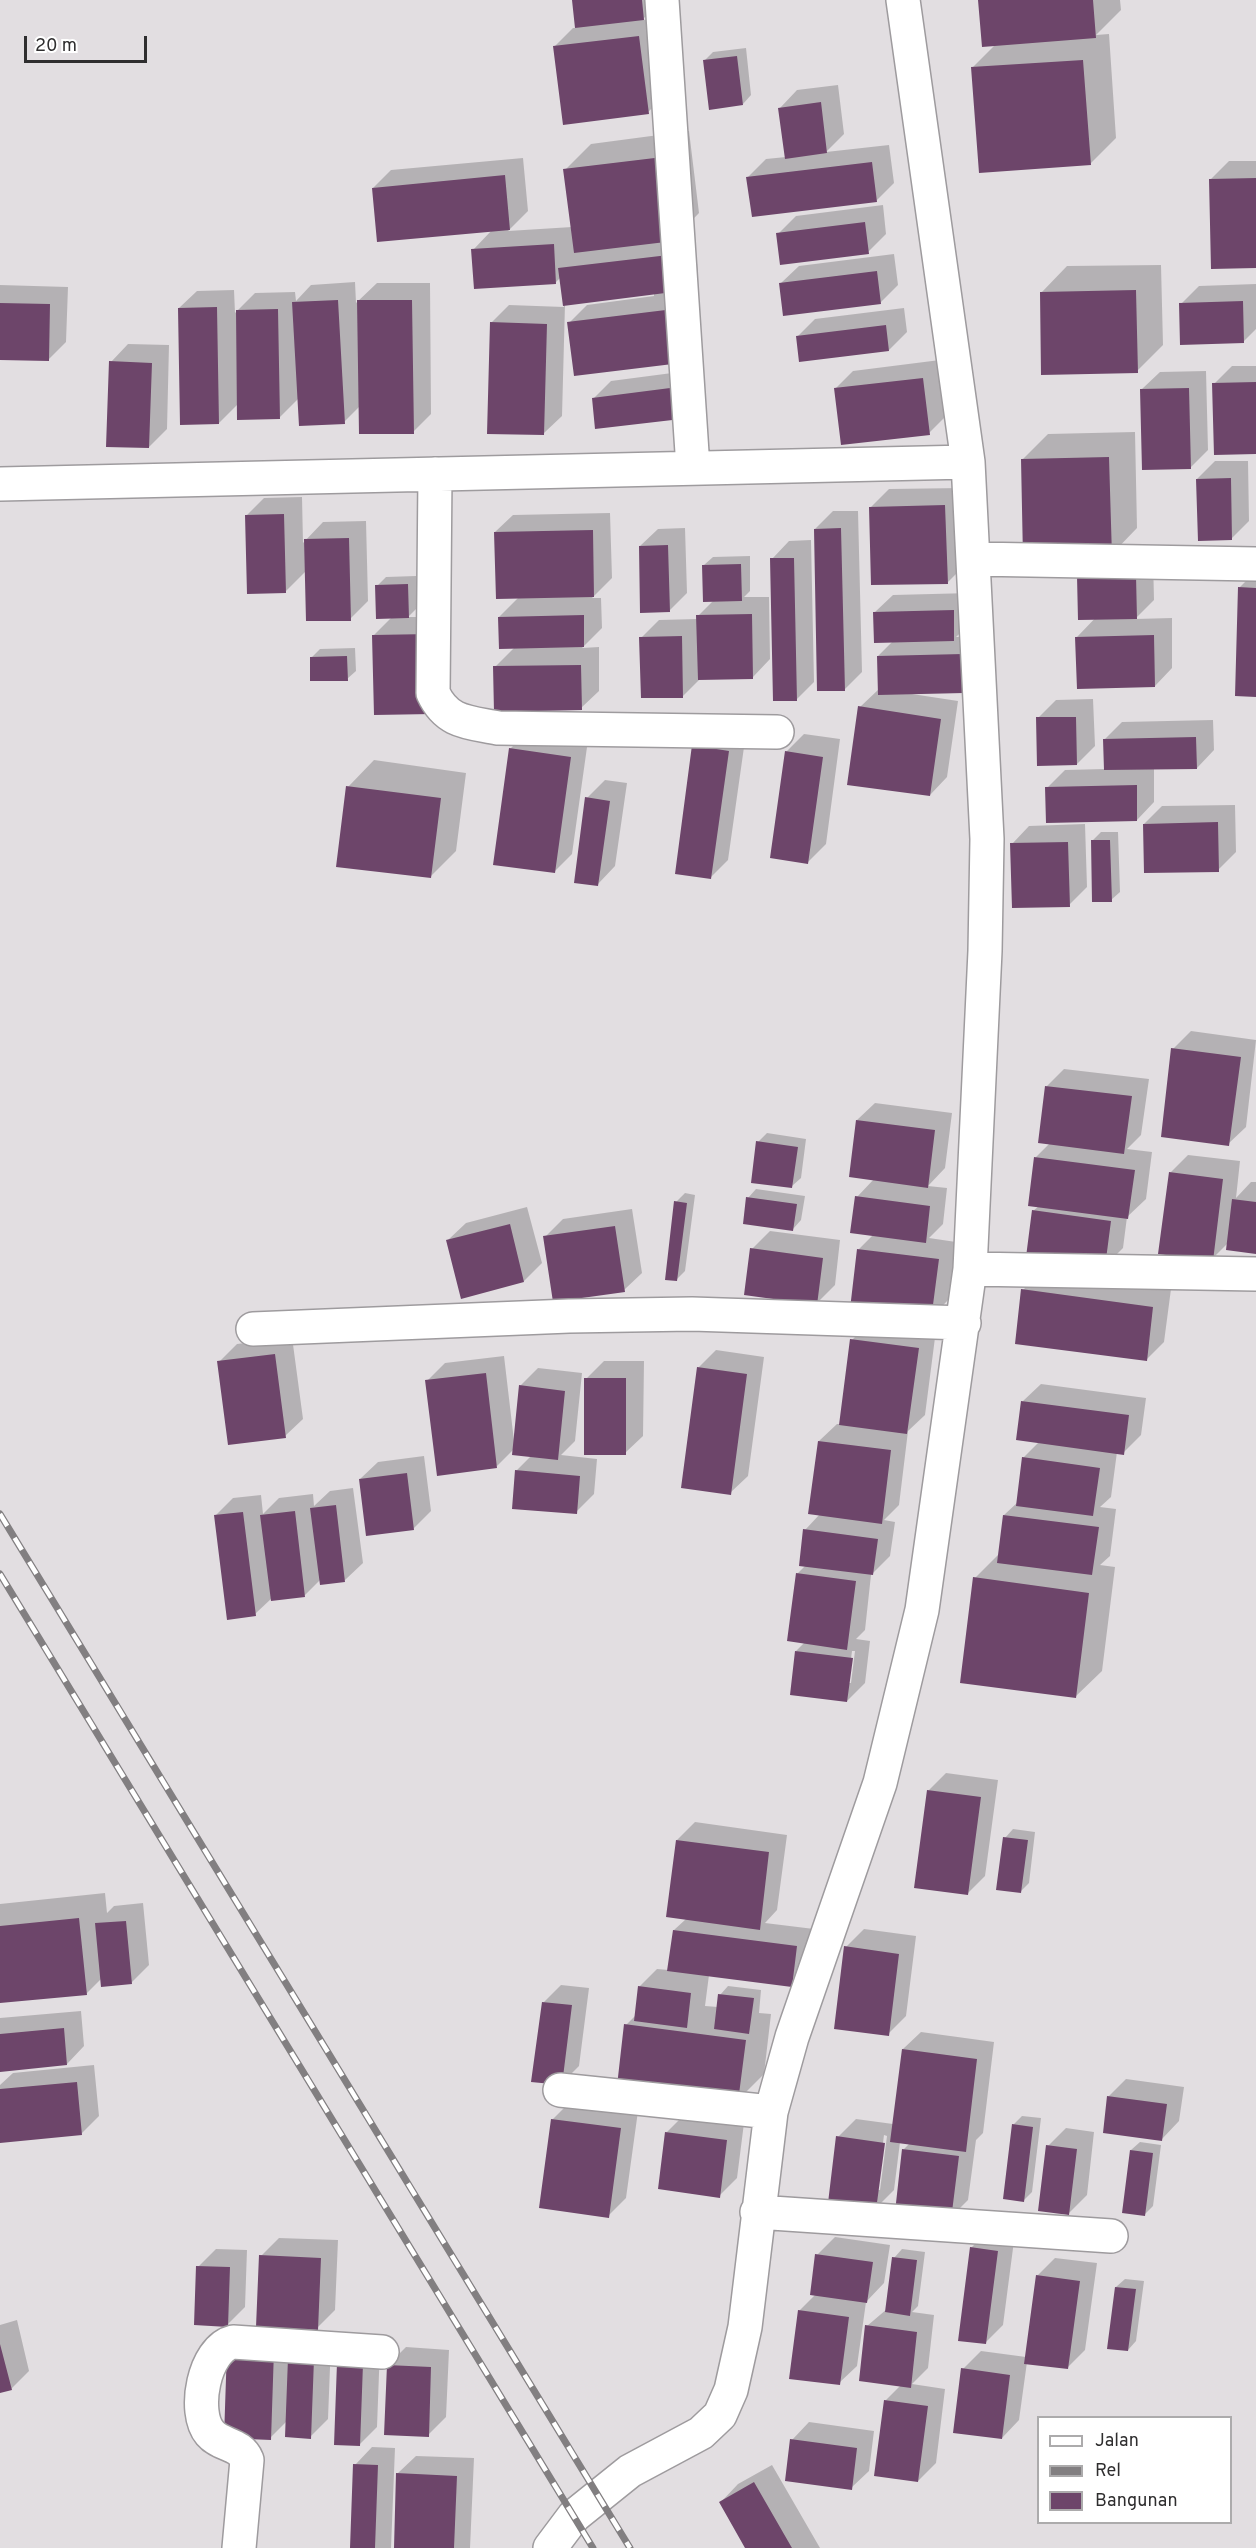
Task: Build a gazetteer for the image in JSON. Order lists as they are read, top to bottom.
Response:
{
  "legend": ["Jalan", "Rel", "Bangunan"],
  "scale_bar": "20 m"
}
